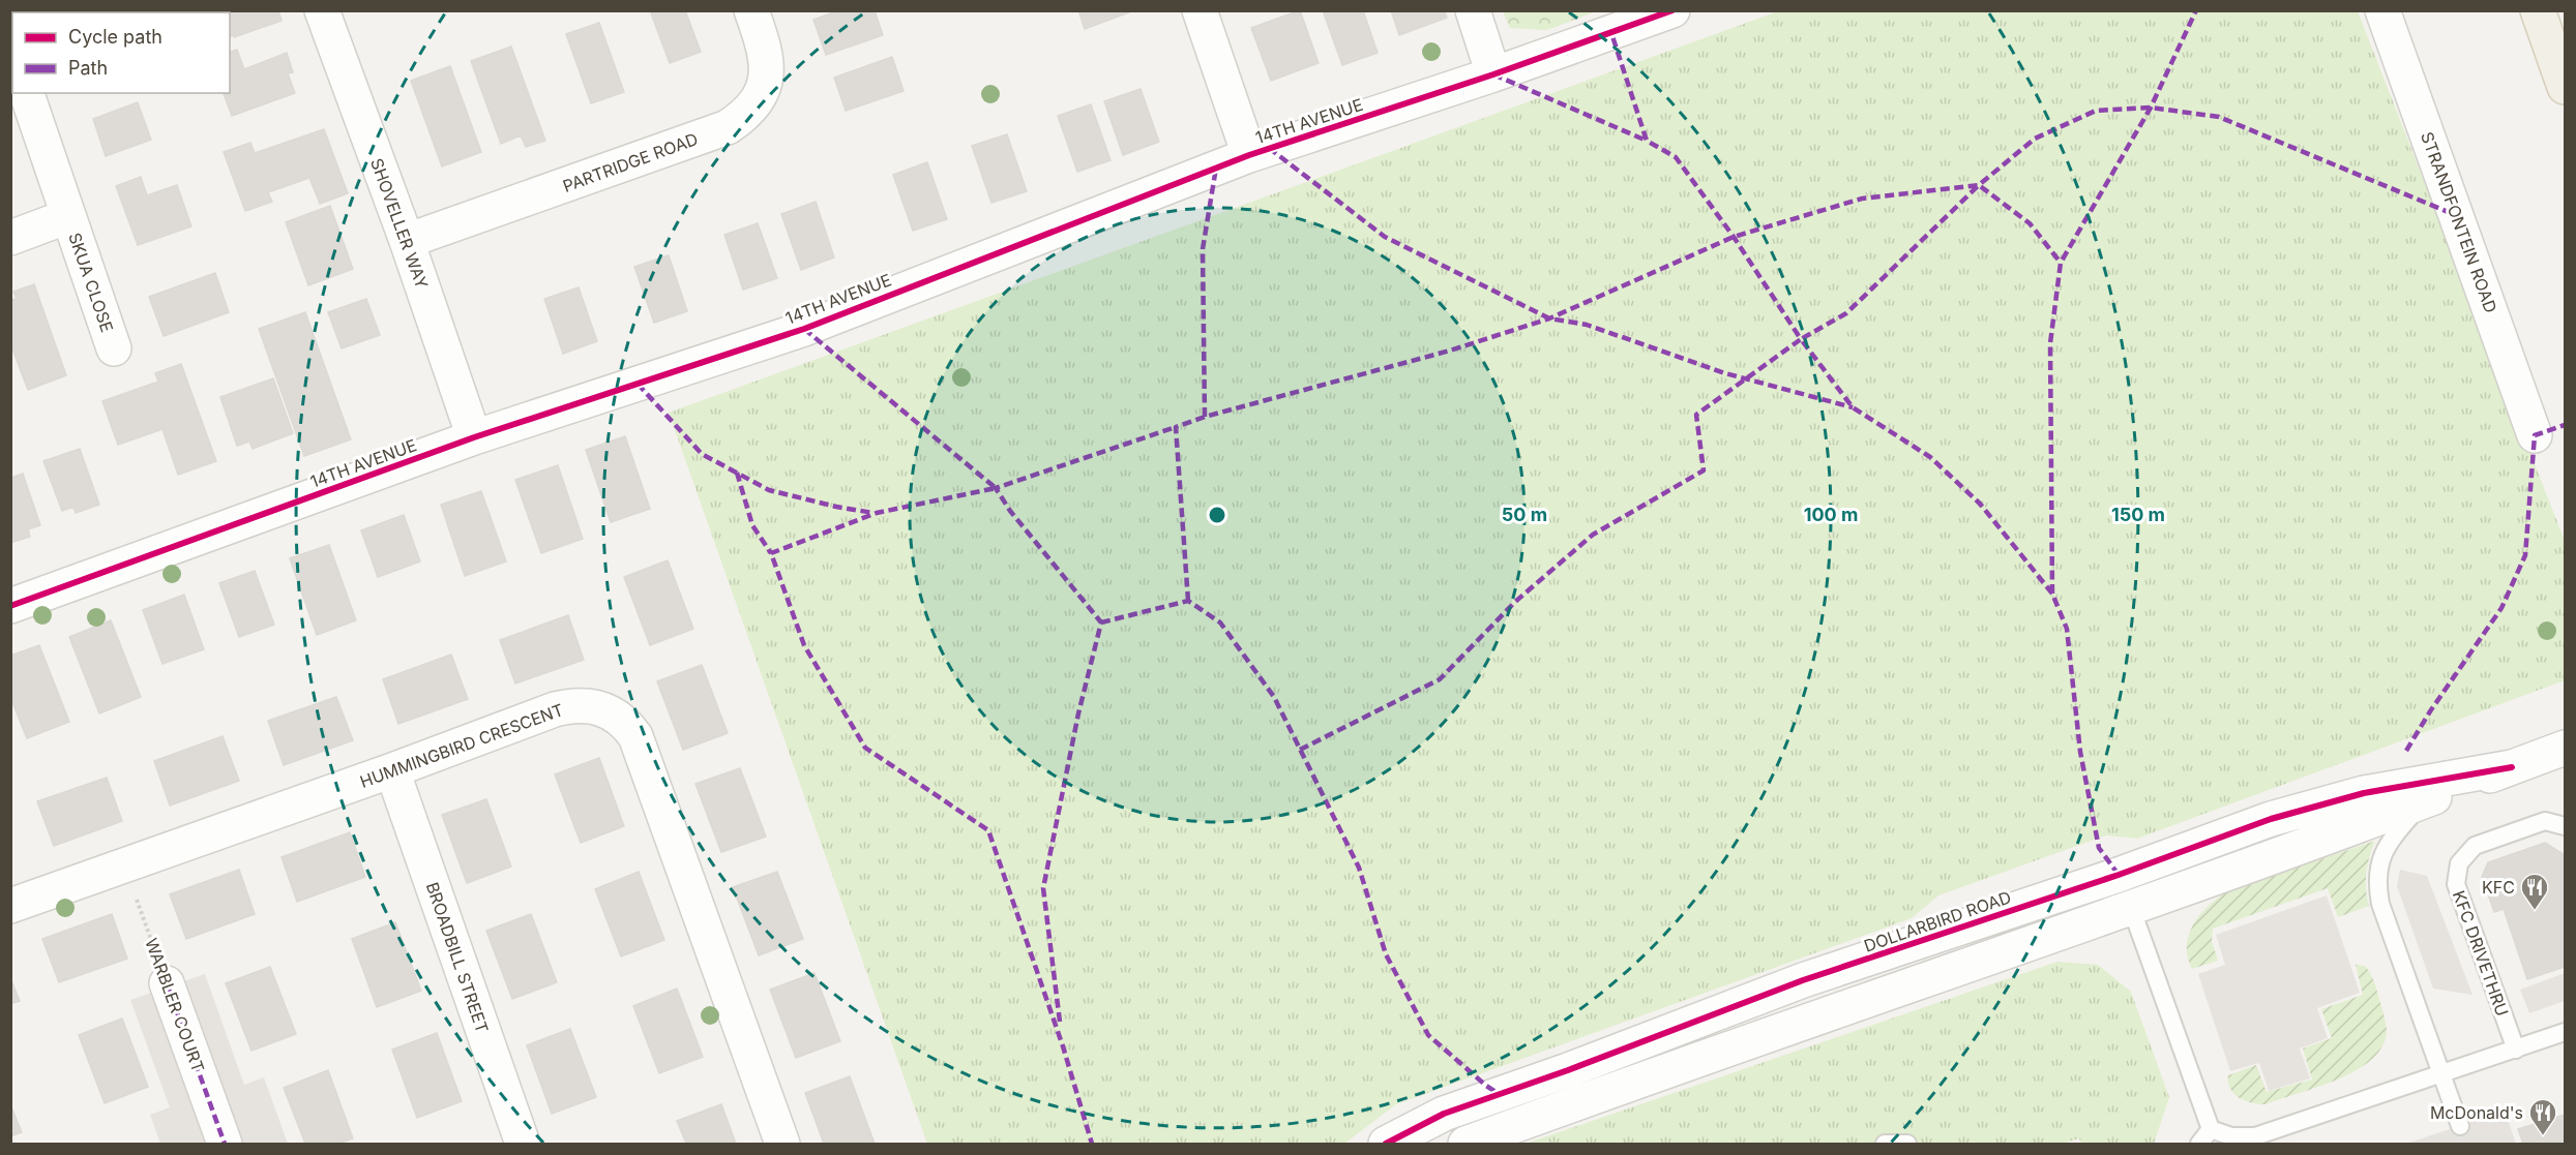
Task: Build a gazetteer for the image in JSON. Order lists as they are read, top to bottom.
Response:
{
  "streets": {
    "street": [
      "14TH AVENUE",
      "PARTRIDGE ROAD",
      "STRANDFONTEIN ROAD",
      "SHOVELLER WAY",
      "SKUA CLOSE",
      "HUMMINGBIRD CRESCENT",
      "DOLLARBIRD ROAD",
      "BROADBILL STREET",
      "WARBLER COURT"
    ],
    "lane": ["KFC DRIVETHRU"]
  },
  "crossings": [
    ["14TH AVENUE", "SHOVELLER WAY"],
    ["PARTRIDGE ROAD", "SHOVELLER WAY"],
    ["HUMMINGBIRD CRESCENT", "BROADBILL STREET"],
    ["HUMMINGBIRD CRESCENT", "WARBLER COURT"]
  ],
  "places": {
    "restaurant": ["KFC", "McDonald's"]
  },
  "legend": ["Cycle path", "Path"],
  "rings": ["50 m", "100 m", "150 m"]
}
